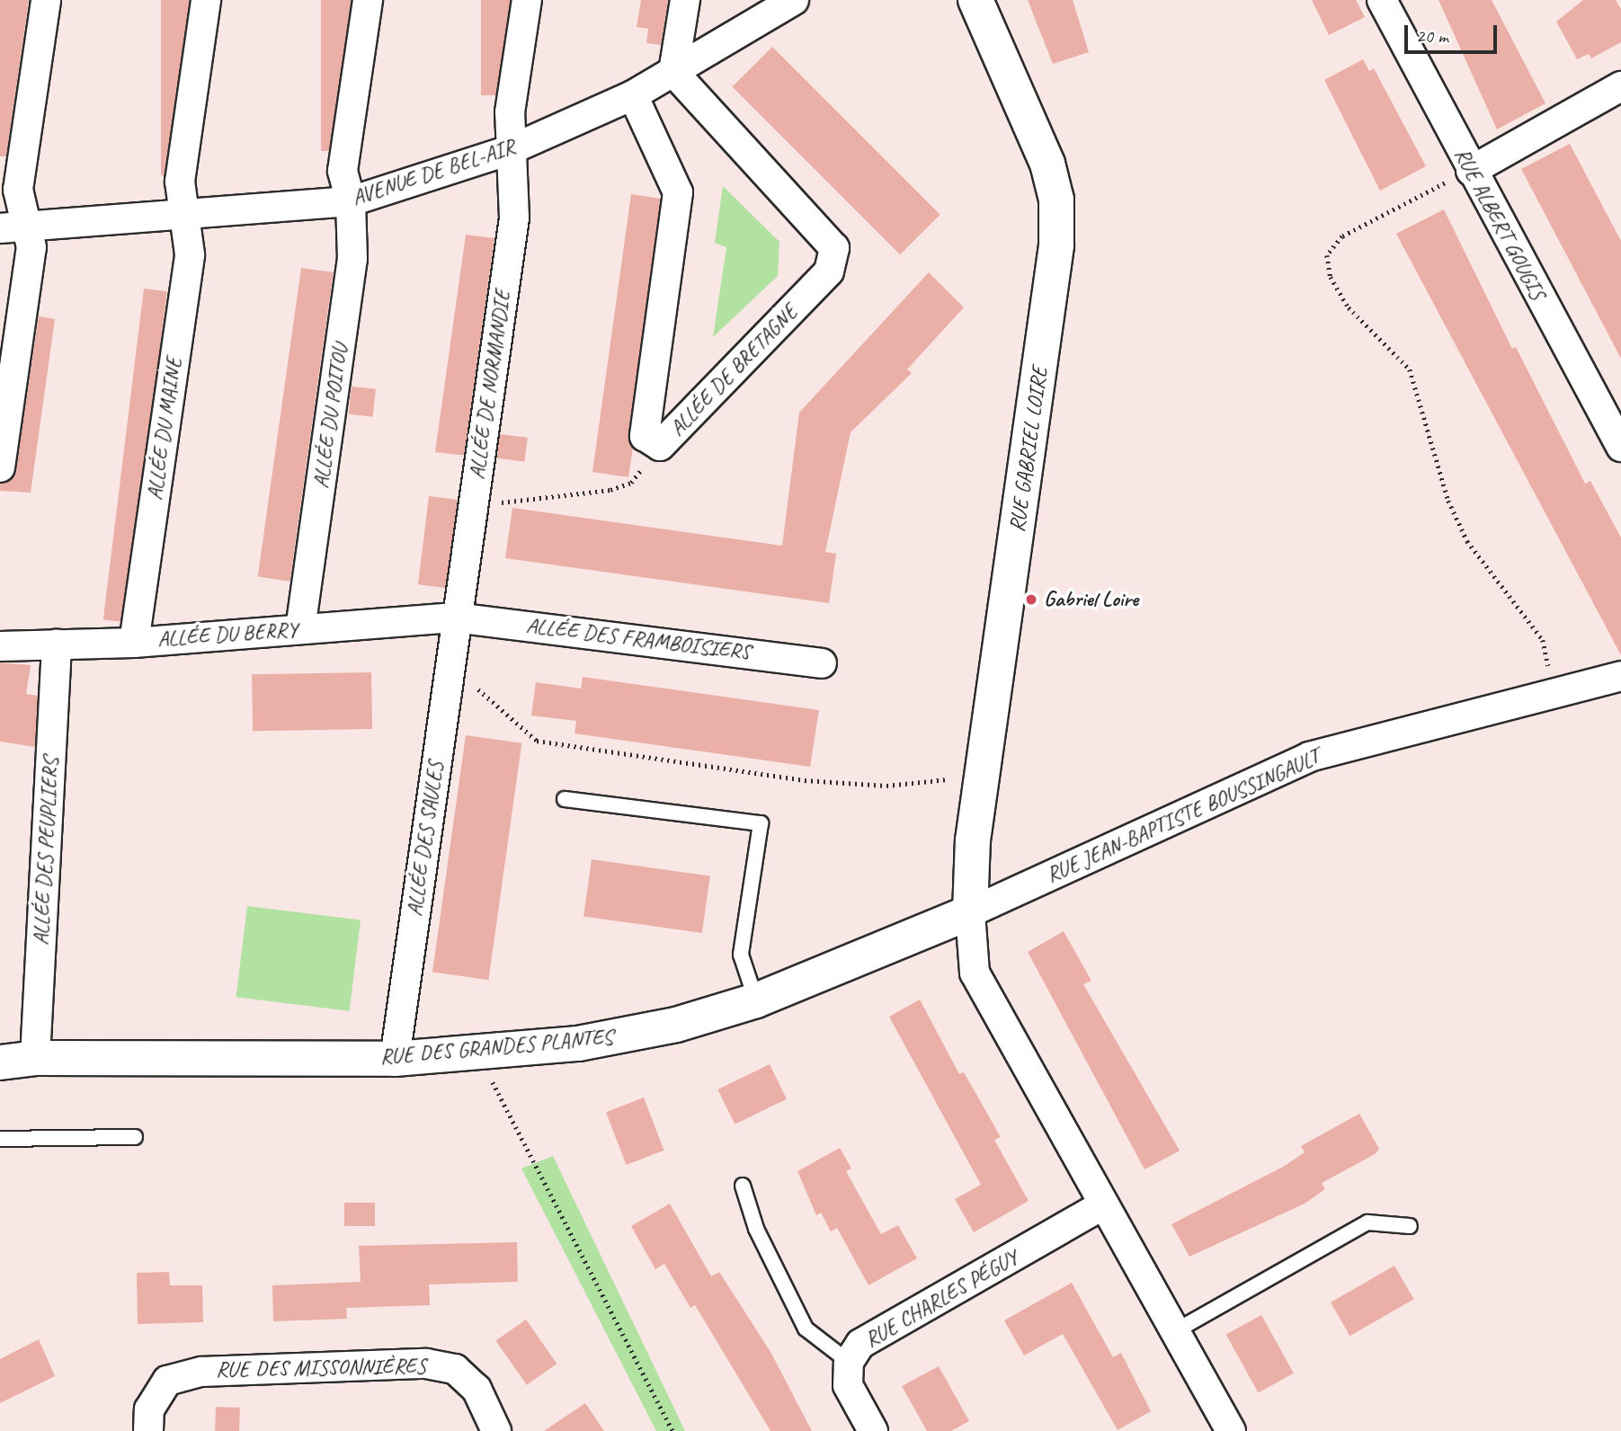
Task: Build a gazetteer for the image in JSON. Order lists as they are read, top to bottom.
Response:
{
  "streets": {
    "street": [
      "AVENUE DE BEL-AIR",
      "RUE ALBERT GOUGIS",
      "ALLÉE DE BRETAGNE",
      "ALLÉE DE NORMANDIE",
      "ALLÉE DU POITOU",
      "ALLÉE DU MAINE",
      "RUE GABRIEL LOIRE",
      "ALLÉE DU BERRY",
      "ALLÉE DES FRAMBOISIERS",
      "RUE JEAN-BAPTISTE BOUSSINGAULT",
      "ALLÉE DES SAULES",
      "ALLÉE DES PEUPLIERS",
      "RUE DES GRANDES PLANTES",
      "RUE CHARLES PÉGUY",
      "RUE DES MISSONNIÈRES"
    ]
  },
  "crossings": [
    ["AVENUE DE BEL-AIR", "ALLÉE DE BRETAGNE"],
    ["AVENUE DE BEL-AIR", "ALLÉE DE NORMANDIE"],
    ["AVENUE DE BEL-AIR", "ALLÉE DU POITOU"],
    ["AVENUE DE BEL-AIR", "ALLÉE DU MAINE"],
    ["ALLÉE DE NORMANDIE", "ALLÉE DU BERRY"],
    ["ALLÉE DE NORMANDIE", "ALLÉE DES FRAMBOISIERS"],
    ["ALLÉE DE NORMANDIE", "ALLÉE DES SAULES"],
    ["ALLÉE DU POITOU", "ALLÉE DU BERRY"],
    ["ALLÉE DU MAINE", "ALLÉE DU BERRY"],
    ["RUE GABRIEL LOIRE", "RUE JEAN-BAPTISTE BOUSSINGAULT"],
    ["RUE GABRIEL LOIRE", "RUE DES GRANDES PLANTES"],
    ["ALLÉE DU BERRY", "ALLÉE DES FRAMBOISIERS"],
    ["ALLÉE DU BERRY", "ALLÉE DES SAULES"],
    ["ALLÉE DU BERRY", "ALLÉE DES PEUPLIERS"],
    ["ALLÉE DES FRAMBOISIERS", "ALLÉE DES SAULES"],
    ["RUE JEAN-BAPTISTE BOUSSINGAULT", "RUE DES GRANDES PLANTES"],
    ["ALLÉE DES SAULES", "RUE DES GRANDES PLANTES"],
    ["ALLÉE DES PEUPLIERS", "RUE DES GRANDES PLANTES"]
  ],
  "places": ["Gabriel Loire"],
  "scale_bar": "20 m"
}
